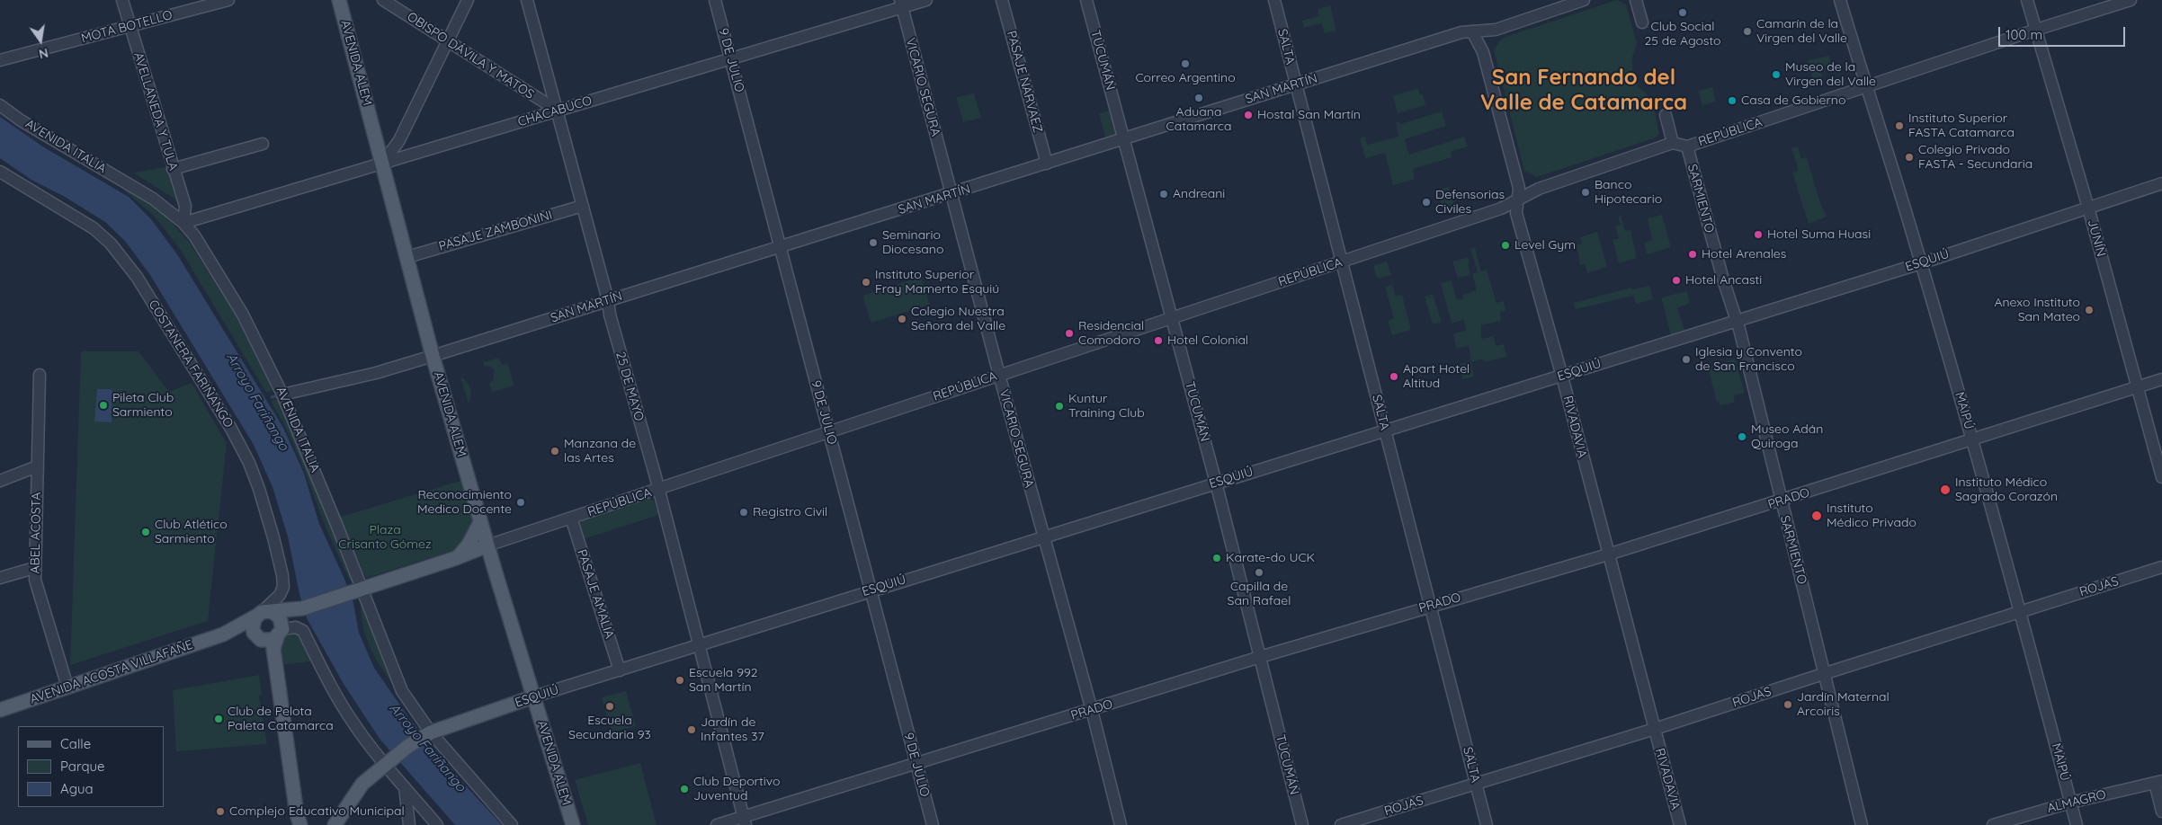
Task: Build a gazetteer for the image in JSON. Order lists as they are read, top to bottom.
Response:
{
  "streets": {
    "main road": ["AVENIDA ALEM", "ESQUIÚ", "AVENIDA ACOSTA VILLAFAÑE"],
    "street": [
      "MOTA BOTELLO",
      "SALTA",
      "OBISPO DÁVILA Y MATOS",
      "9 DE JULIO",
      "TUCUMÁN",
      "PASAJE NARVAEZ",
      "VICARIO SEGURA",
      "SAN MARTÍN",
      "AVELLANEDA Y TULA",
      "CHACABUCO",
      "REPÚBLICA",
      "AVENIDA ITALIA",
      "SARMIENTO",
      "PASAJE ZAMBONINI",
      "JUNÍN",
      "COSTANERA FARIÑANGO",
      "25 DE MAYO",
      "MAIPÚ",
      "RIVADAVIA",
      "PRADO",
      "ABEL ACOSTA",
      "ROJAS",
      "PASAJE AMALIA",
      "ALMAGRO"
    ]
  },
  "crossings": [
    ["MOTA BOTELLO", "AVELLANEDA Y TULA"],
    ["SALTA", "SAN MARTÍN"],
    ["SALTA", "REPÚBLICA"],
    ["SALTA", "ESQUIÚ"],
    ["SALTA", "PRADO"],
    ["SALTA", "ROJAS"],
    ["OBISPO DÁVILA Y MATOS", "CHACABUCO"],
    ["OBISPO DÁVILA Y MATOS", "25 DE MAYO"],
    ["9 DE JULIO", "SAN MARTÍN"],
    ["9 DE JULIO", "CHACABUCO"],
    ["9 DE JULIO", "REPÚBLICA"],
    ["9 DE JULIO", "ESQUIÚ"],
    ["9 DE JULIO", "PRADO"],
    ["TUCUMÁN", "SAN MARTÍN"],
    ["TUCUMÁN", "REPÚBLICA"],
    ["TUCUMÁN", "ESQUIÚ"],
    ["TUCUMÁN", "PRADO"],
    ["AVENIDA ALEM", "SAN MARTÍN"],
    ["AVENIDA ALEM", "CHACABUCO"],
    ["AVENIDA ALEM", "REPÚBLICA"],
    ["AVENIDA ALEM", "PASAJE ZAMBONINI"],
    ["AVENIDA ALEM", "ESQUIÚ"],
    ["AVENIDA ALEM", "AVENIDA ACOSTA VILLAFAÑE"],
    ["PASAJE NARVAEZ", "SAN MARTÍN"],
    ["VICARIO SEGURA", "SAN MARTÍN"],
    ["VICARIO SEGURA", "CHACABUCO"],
    ["VICARIO SEGURA", "REPÚBLICA"],
    ["VICARIO SEGURA", "ESQUIÚ"],
    ["VICARIO SEGURA", "PRADO"],
    ["SAN MARTÍN", "AVENIDA ITALIA"],
    ["SAN MARTÍN", "25 DE MAYO"],
    ["SAN MARTÍN", "RIVADAVIA"],
    ["AVELLANEDA Y TULA", "CHACABUCO"],
    ["AVELLANEDA Y TULA", "AVENIDA ITALIA"],
    ["CHACABUCO", "AVENIDA ITALIA"],
    ["CHACABUCO", "25 DE MAYO"],
    ["REPÚBLICA", "SARMIENTO"],
    ["REPÚBLICA", "JUNÍN"],
    ["REPÚBLICA", "25 DE MAYO"],
    ["REPÚBLICA", "MAIPÚ"],
    ["REPÚBLICA", "RIVADAVIA"],
    ["REPÚBLICA", "PASAJE AMALIA"],
    ["REPÚBLICA", "AVENIDA ACOSTA VILLAFAÑE"],
    ["AVENIDA ITALIA", "ESQUIÚ"],
    ["AVENIDA ITALIA", "AVENIDA ACOSTA VILLAFAÑE"],
    ["SARMIENTO", "ESQUIÚ"],
    ["SARMIENTO", "PRADO"],
    ["SARMIENTO", "ROJAS"],
    ["PASAJE ZAMBONINI", "25 DE MAYO"],
    ["JUNÍN", "ESQUIÚ"],
    ["JUNÍN", "PRADO"],
    ["ESQUIÚ", "25 DE MAYO"],
    ["ESQUIÚ", "MAIPÚ"],
    ["ESQUIÚ", "RIVADAVIA"],
    ["ESQUIÚ", "PASAJE AMALIA"],
    ["COSTANERA FARIÑANGO", "AVENIDA ACOSTA VILLAFAÑE"],
    ["25 DE MAYO", "PRADO"],
    ["MAIPÚ", "PRADO"],
    ["MAIPÚ", "ROJAS"],
    ["MAIPÚ", "ALMAGRO"],
    ["RIVADAVIA", "PRADO"],
    ["RIVADAVIA", "ROJAS"],
    ["ABEL ACOSTA", "AVENIDA ACOSTA VILLAFAÑE"]
  ],
  "districts": ["San Fernando del Valle de Catamarca"],
  "water": ["Arroyo Fariñango"],
  "parks": ["Plaza Crisanto Gómez"],
  "places": [
    "Club Social 25 de Agosto",
    "Camarín de la Virgen del Valle",
    "Correo Argentino",
    "Museo de la Virgen del Valle",
    "Aduana Catamarca",
    "Casa de Gobierno",
    "Hostal San Martín",
    "Instituto Superior FASTA Catamarca",
    "Colegio Privado FASTA - Secundaria",
    "Banco Hipotecario",
    "Andreani",
    "Defensorias Civiles",
    "Hotel Suma Huasi",
    "Seminario Diocesano",
    "Level Gym",
    "Hotel Arenales",
    "Hotel Ancasti",
    "Instituto Superior Fray Mamerto Esquiú",
    "Anexo Instituto San Mateo",
    "Colegio Nuestra Señora del Valle",
    "Residencial Comodoro",
    "Hotel Colonial",
    "Iglesia y Convento de San Francisco",
    "Apart Hotel Altitud",
    "Pileta Club Sarmiento",
    "Kuntur Training Club",
    "Museo Adán Quiroga",
    "Manzana de las Artes",
    "Instituto Médico Sagrado Corazón",
    "Reconocimiento Medico Docente",
    "Registro Civil",
    "Instituto Médico Privado",
    "Club Atlético Sarmiento",
    "Karate-do UCK",
    "Capilla de San Rafael",
    "Escuela 992 San Martín",
    "Jardín Maternal Arcoiris",
    "Escuela Secundaria 93",
    "Club de Pelota Paleta Catamarca",
    "Jardín de Infantes 37",
    "Club Deportivo Juventud",
    "Complejo Educativo Municipal"
  ],
  "legend": ["Calle", "Parque", "Agua"],
  "scale_bar": "100 m",
  "north": "bottom"
}
